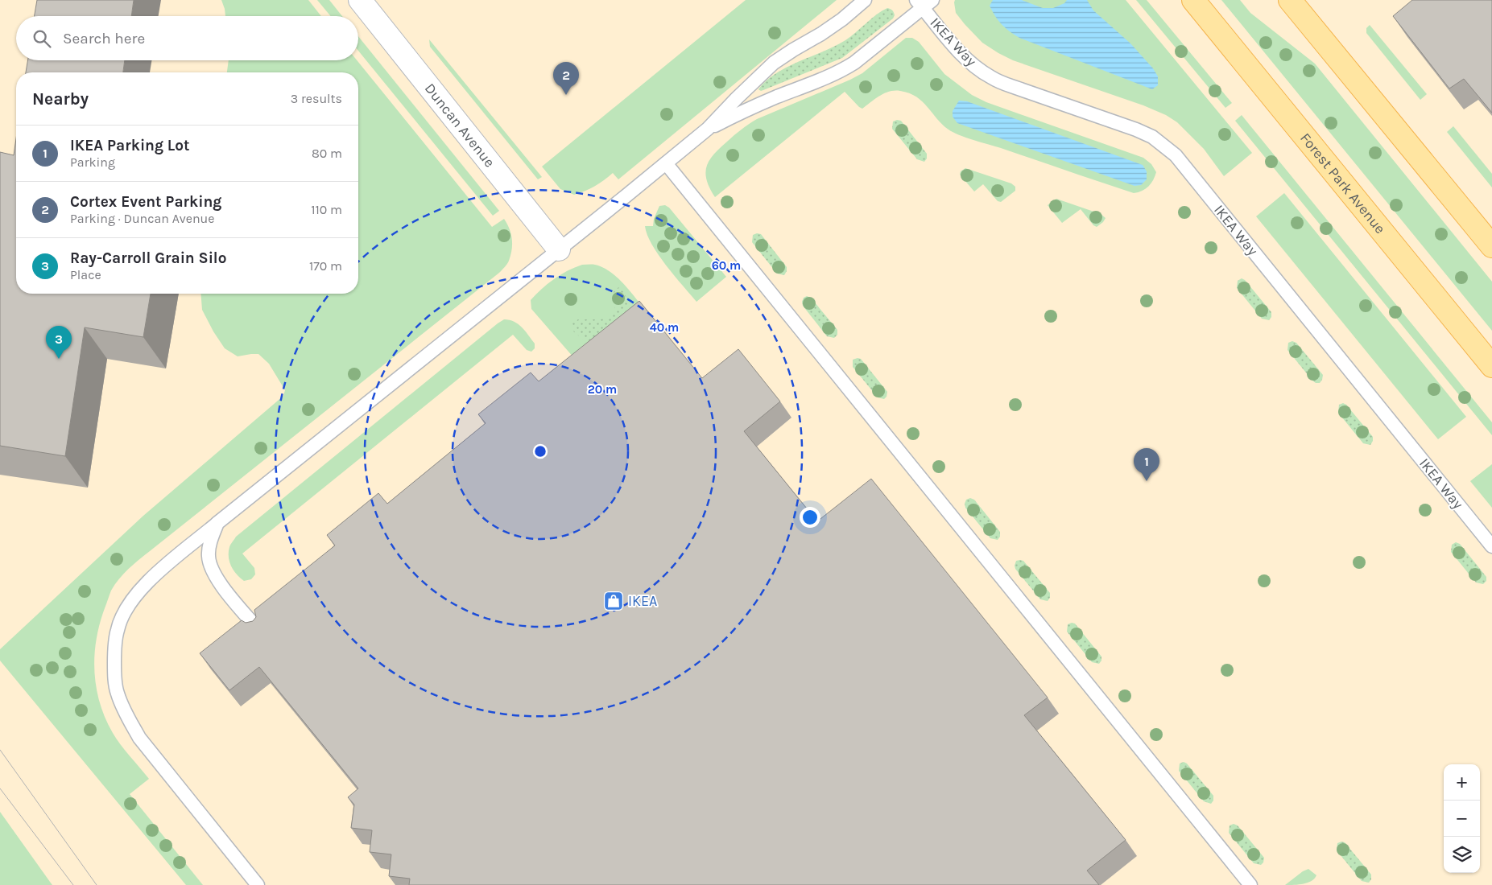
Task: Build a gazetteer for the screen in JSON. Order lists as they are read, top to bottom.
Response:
{
  "streets": {
    "main road": ["Forest Park Avenue"],
    "street": ["Duncan Avenue"],
    "lane": ["IKEA Way"]
  },
  "places": {
    "shop": ["IKEA"]
  },
  "page": {
    "search": "Search here",
    "pins": ["2", "3", "1"],
    "heading": ["Nearby", "3 results"],
    "list": [
      {
        "mark": "1",
        "name": "IKEA Parking Lot",
        "note": "Parking",
        "value": "80 m"
      },
      {
        "mark": "2",
        "name": "Cortex Event Parking",
        "note": "Parking · Duncan Avenue",
        "value": "110 m"
      },
      {
        "mark": "3",
        "name": "Ray-Carroll Grain Silo",
        "note": "Place",
        "value": "170 m"
      }
    ],
    "map_buttons": ["+", "−"]
  },
  "rings": ["60 m", "40 m", "20 m"]
}
